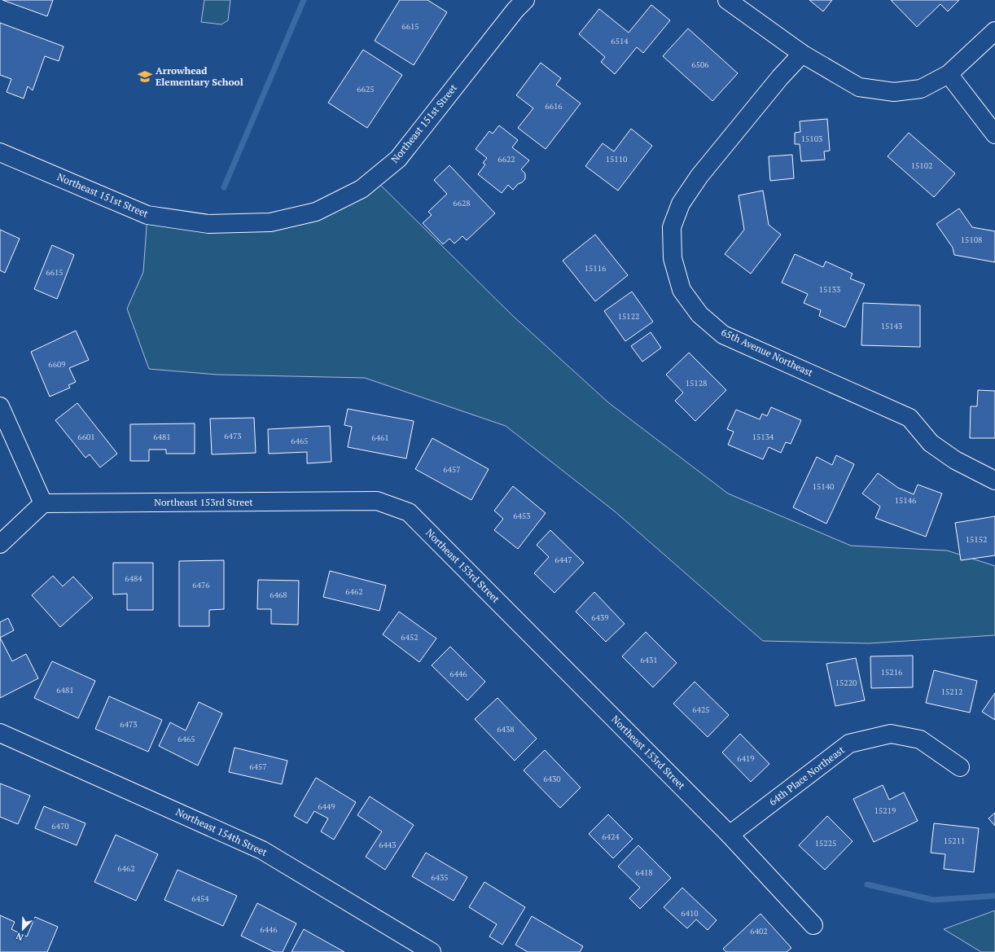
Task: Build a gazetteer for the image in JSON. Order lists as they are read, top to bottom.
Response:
{
  "streets": {
    "street": [
      "Northeast 151st Street",
      "65th Avenue Northeast",
      "Northeast 153rd Street",
      "64th Place Northeast",
      "Northeast 154th Street"
    ]
  },
  "crossings": [
    ["Northeast 153rd Street", "64th Place Northeast"]
  ],
  "places": {
    "school or university": ["Arrowhead Elementary School"]
  },
  "house_numbers": [
    "6615",
    "6514",
    "6506",
    "6625",
    "6616",
    "15103",
    "6622",
    "15110",
    "15102",
    "6628",
    "15108",
    "15116",
    "6615",
    "15133",
    "15122",
    "15143",
    "6609",
    "15128",
    "6473",
    "6601",
    "6481",
    "15134",
    "6461",
    "6465",
    "6457",
    "15140",
    "15146",
    "6453",
    "15152",
    "6447",
    "6484",
    "6476",
    "6462",
    "6468",
    "6439",
    "6452",
    "6431",
    "15216",
    "6446",
    "15220",
    "6481",
    "15212",
    "6425",
    "6473",
    "6438",
    "6465",
    "6419",
    "6457",
    "6430",
    "6449",
    "15219",
    "6470",
    "6424",
    "15211",
    "15225",
    "6443",
    "6462",
    "6418",
    "6435",
    "6454",
    "6410",
    "6446",
    "6402"
  ],
  "north": "bottom left"
}
